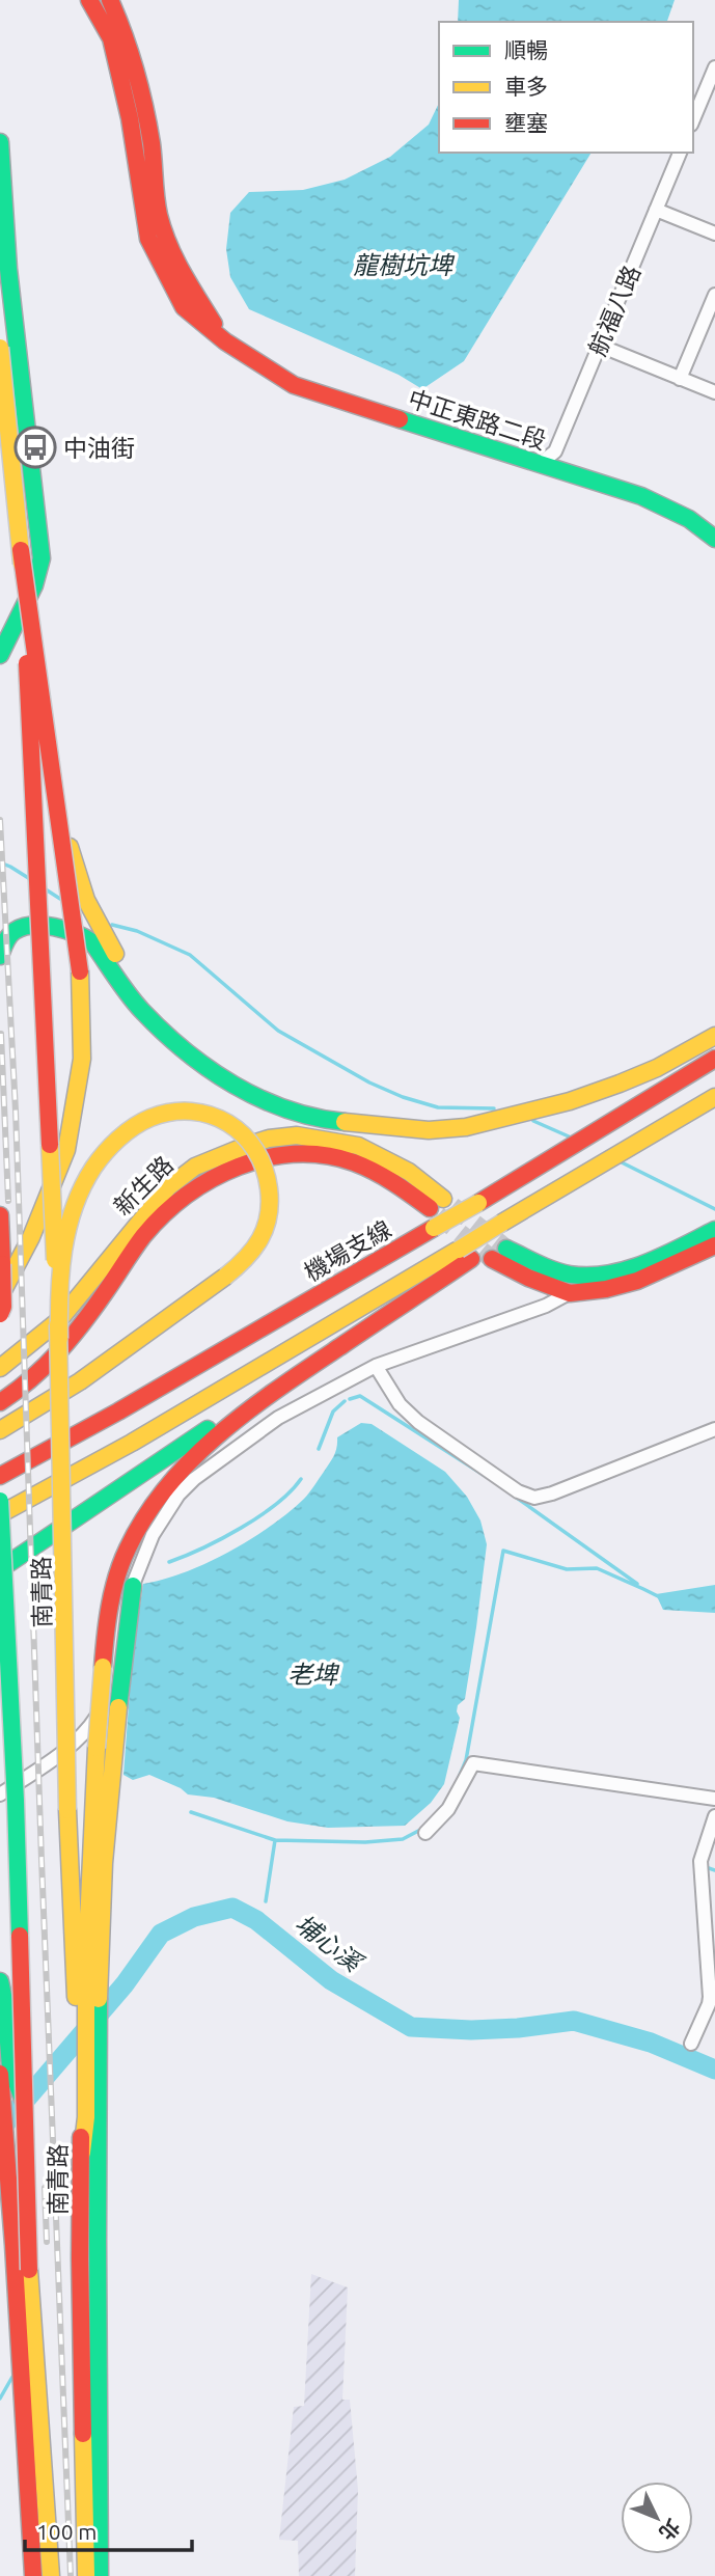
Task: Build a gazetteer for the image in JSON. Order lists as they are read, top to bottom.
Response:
{
  "streets": {
    "main road": [
      "中正東路二段",
      "新生路",
      "機場支線",
      "南青路"
    ],
    "street": ["航福八路"]
  },
  "crossings": [
    ["航福八路", "中正東路二段"]
  ],
  "water": ["龍樹坑埤", "老埤", "埔心溪"],
  "places": {
    "bus stop": ["中油街"]
  },
  "legend": ["順暢", "車多", "壅塞"],
  "scale_bar": "100 m",
  "north": "bottom right"
}
